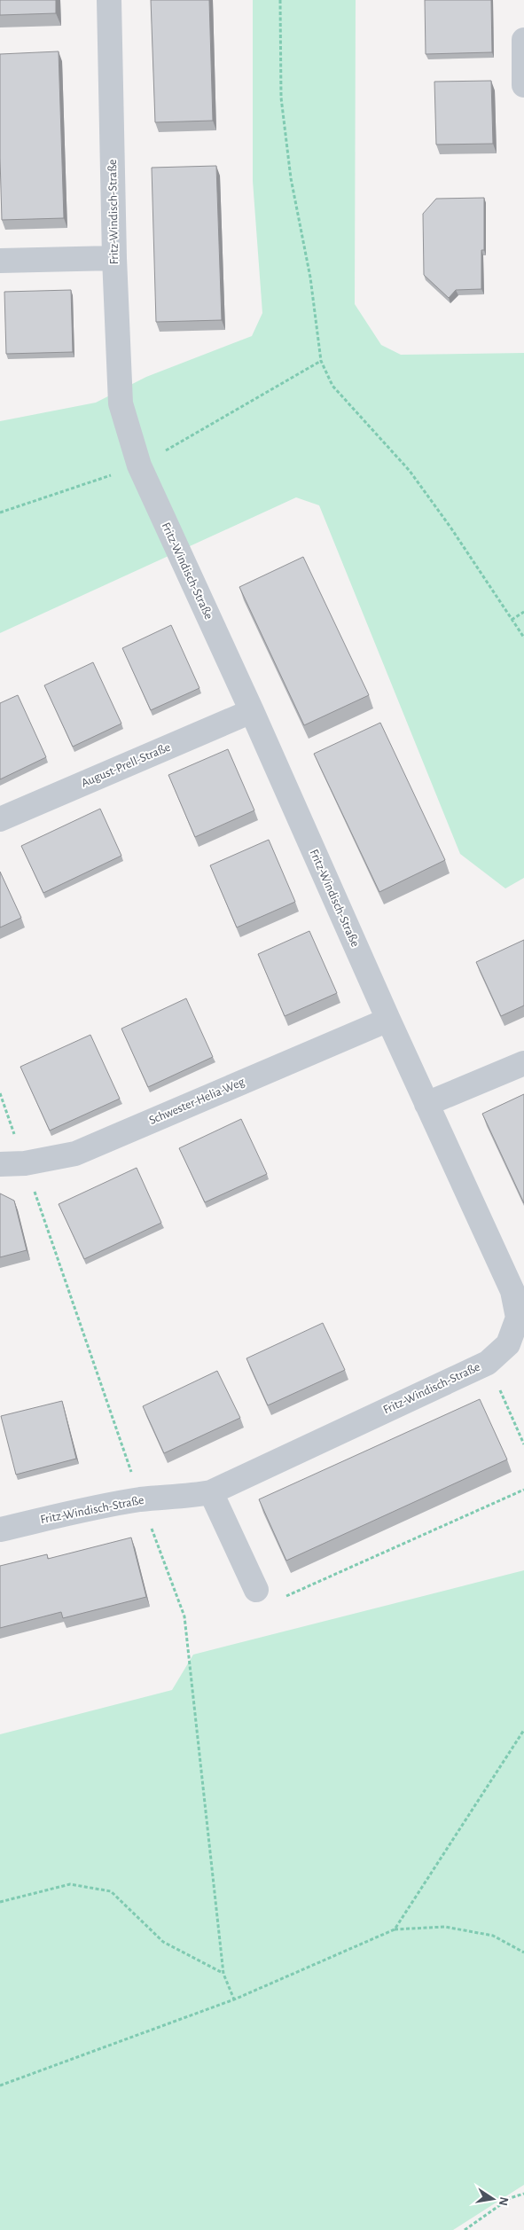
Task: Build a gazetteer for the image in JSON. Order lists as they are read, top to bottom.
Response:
{
  "streets": {
    "street": ["Fritz-Windisch-Straße", "August-Prell-Straße", "Schwester-Helia-Weg"]
  },
  "crossings": [
    ["Fritz-Windisch-Straße", "August-Prell-Straße"],
    ["Fritz-Windisch-Straße", "Schwester-Helia-Weg"]
  ],
  "north": "right"
}
